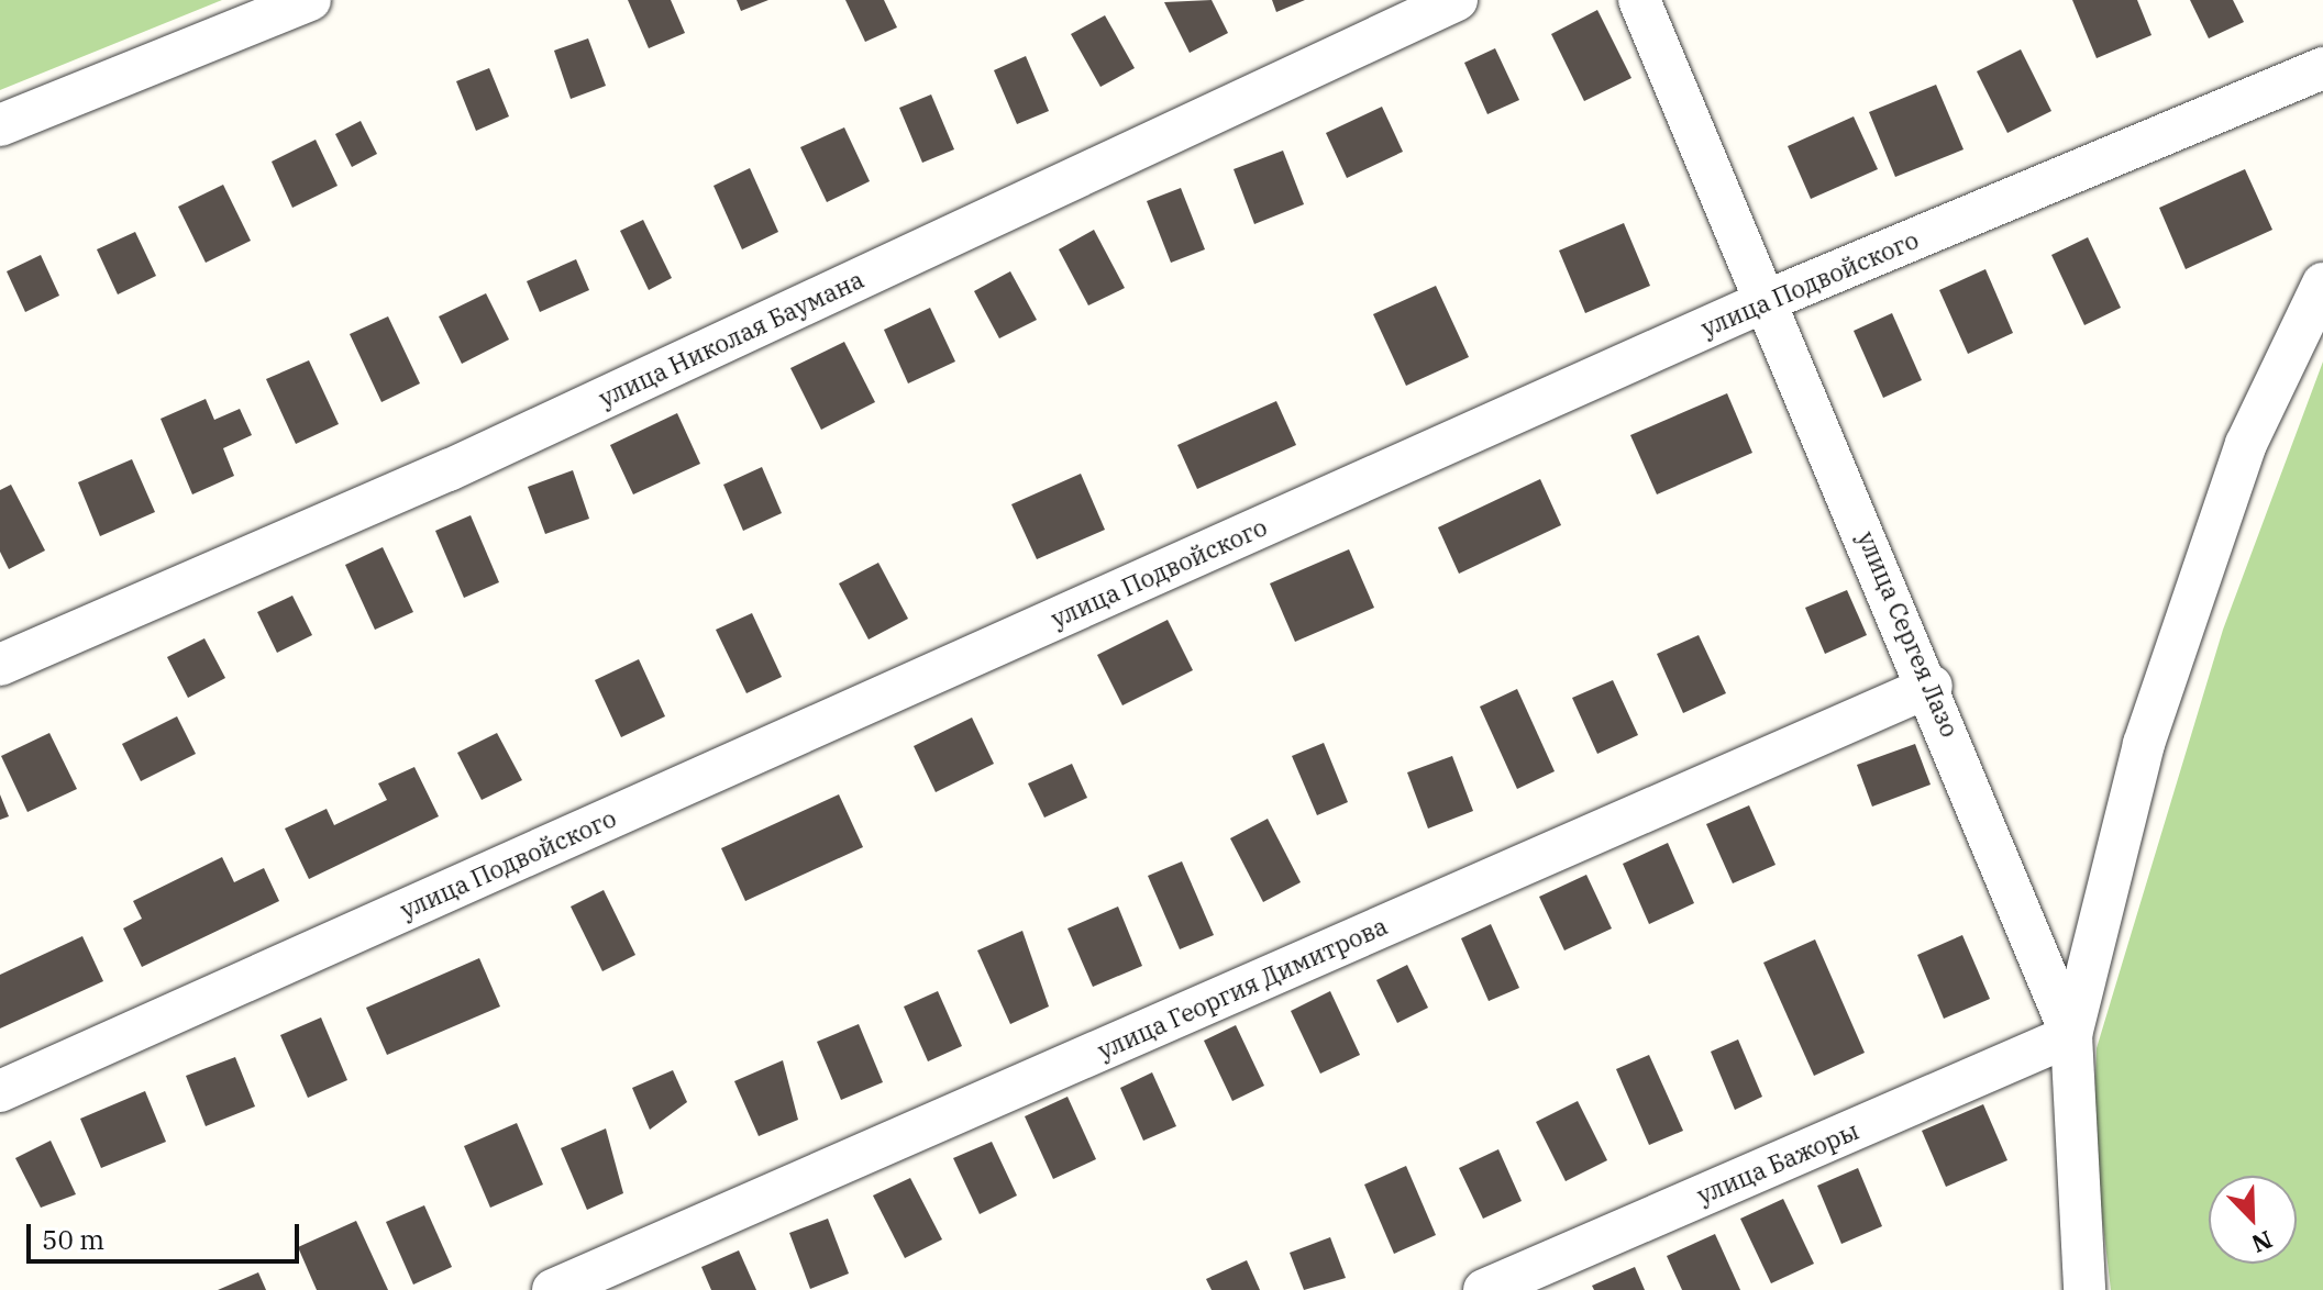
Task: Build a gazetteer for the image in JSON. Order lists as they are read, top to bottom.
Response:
{
  "streets": {
    "street": [
      "улица Подвойского",
      "улица Николая Баумана",
      "улица Сергея Лазо",
      "улица Георгия Димитрова",
      "улица Бажоры"
    ]
  },
  "crossings": [
    ["улица Подвойского", "улица Сергея Лазо"],
    ["улица Сергея Лазо", "улица Георгия Димитрова"],
    ["улица Сергея Лазо", "улица Бажоры"]
  ],
  "scale_bar": "50 m",
  "north": "bottom right"
}
